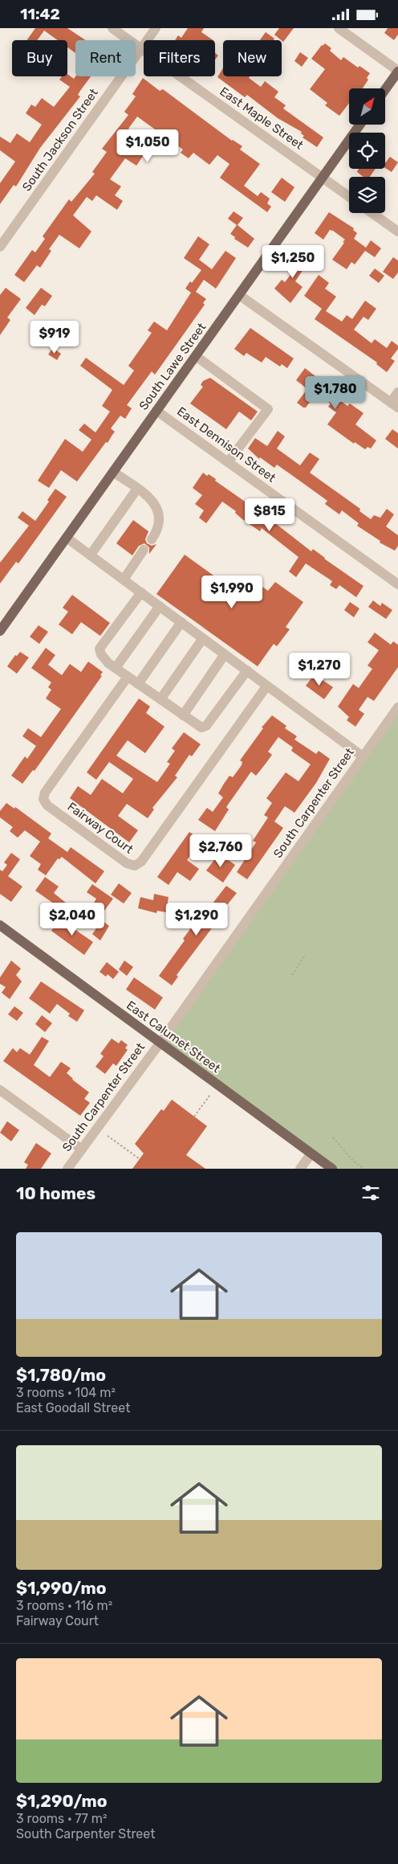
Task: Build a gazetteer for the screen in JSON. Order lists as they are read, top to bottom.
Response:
{
  "streets": {
    "main road": ["South Lawe Street", "East Calumet Street"],
    "street": [
      "East Maple Street",
      "South Jackson Street",
      "East Dennison Street",
      "South Carpenter Street",
      "Fairway Court"
    ]
  },
  "crossings": [
    ["East Maple Street", "South Jackson Street"],
    ["East Maple Street", "South Lawe Street"],
    ["South Lawe Street", "East Dennison Street"],
    ["South Carpenter Street", "East Calumet Street"]
  ],
  "north": "top right",
  "page": {
    "status": "11:42",
    "chip": [
      "Buy",
      "Rent",
      "Filters",
      "New"
    ],
    "price": [
      "$1,050",
      "$1,250",
      "$919",
      "$1,780",
      "$815",
      "$1,990",
      "$1,270",
      "$2,760",
      "$2,040",
      "$1,290"
    ],
    "heading": "10 homes",
    "list": [
      {
        "name": "$1,780/mo",
        "note": "3 rooms · 104 m² · East Goodall Street"
      },
      {
        "name": "$1,990/mo",
        "note": "3 rooms · 116 m² · Fairway Court"
      },
      {
        "name": "$1,290/mo",
        "note": "3 rooms · 77 m² · South Carpenter Street"
      }
    ]
  }
}
